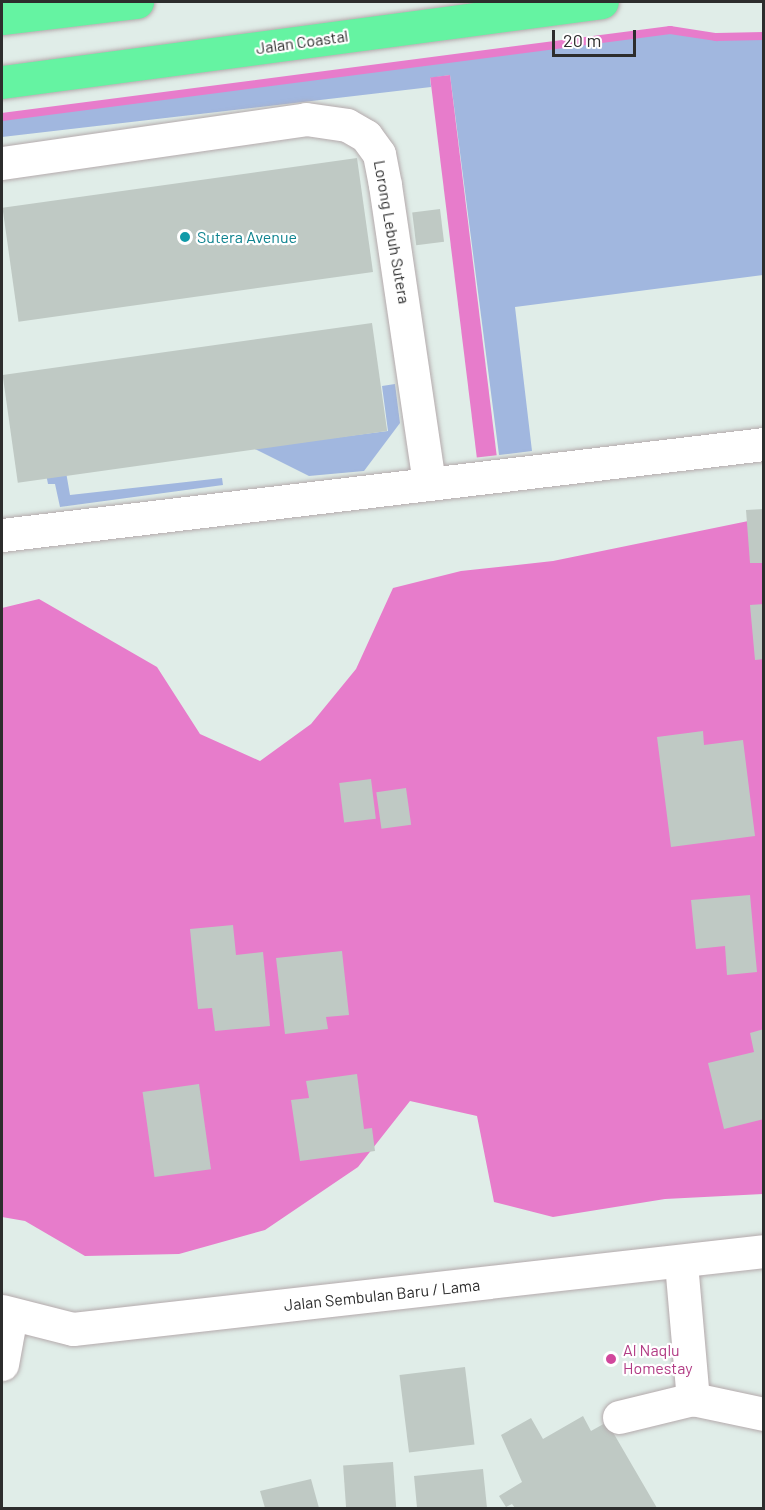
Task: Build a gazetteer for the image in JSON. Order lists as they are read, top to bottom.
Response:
{
  "streets": {
    "highway": ["Jalan Coastal"],
    "street": ["Lorong Lebuh Sutera", "Jalan Sembulan Baru / Lama"]
  },
  "places": ["Sutera Avenue", "Al Naqlu Homestay"],
  "scale_bar": "20 m"
}
